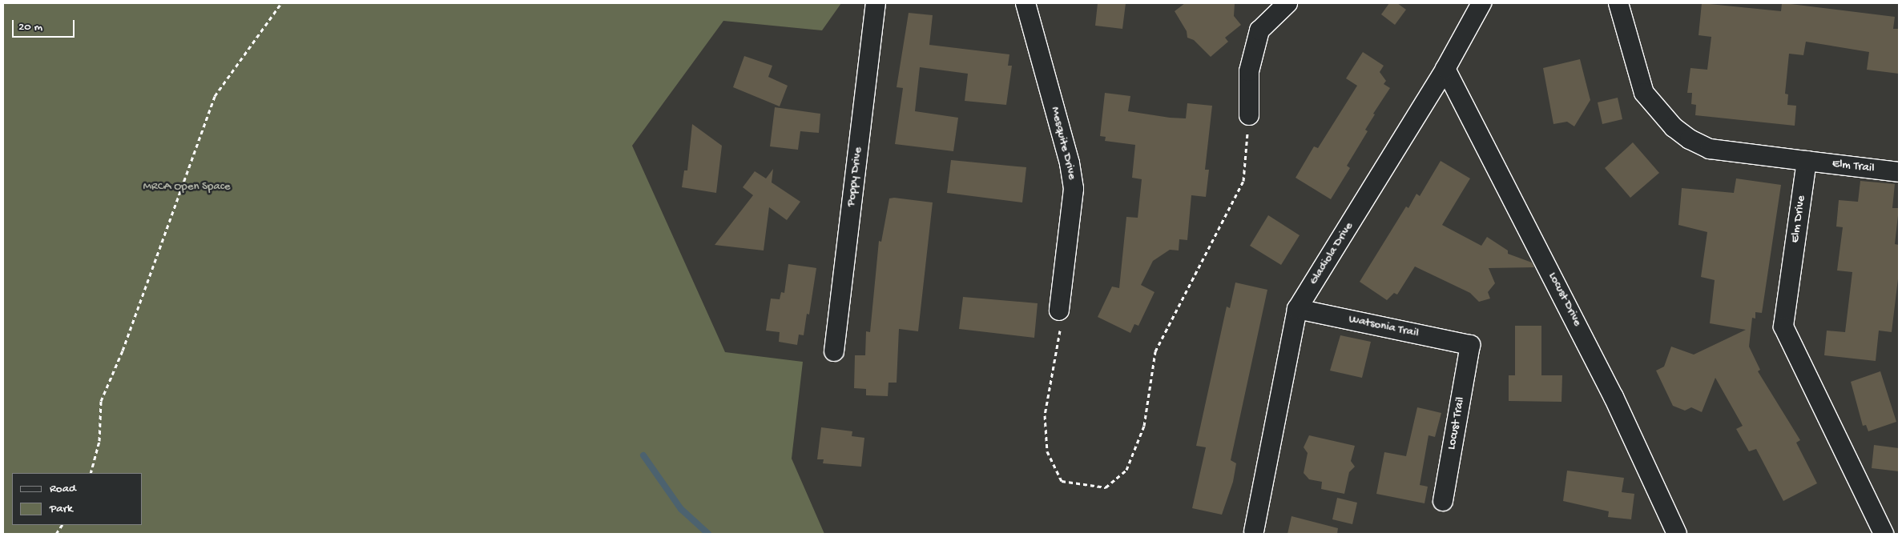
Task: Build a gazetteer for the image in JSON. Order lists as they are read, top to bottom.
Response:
{
  "streets": {
    "street": [
      "Mesquite Drive",
      "Elm Trail",
      "Poppy Drive",
      "Elm Drive",
      "Gladiola Drive",
      "Locust Drive",
      "Watsonia Trail",
      "Locust Trail"
    ]
  },
  "crossings": [
    ["Elm Trail", "Elm Drive"],
    ["Gladiola Drive", "Locust Drive"],
    ["Gladiola Drive", "Watsonia Trail"],
    ["Watsonia Trail", "Locust Trail"]
  ],
  "parks": ["MRCA Open Space"],
  "legend": ["Road", "Park"],
  "scale_bar": "20 m"
}
